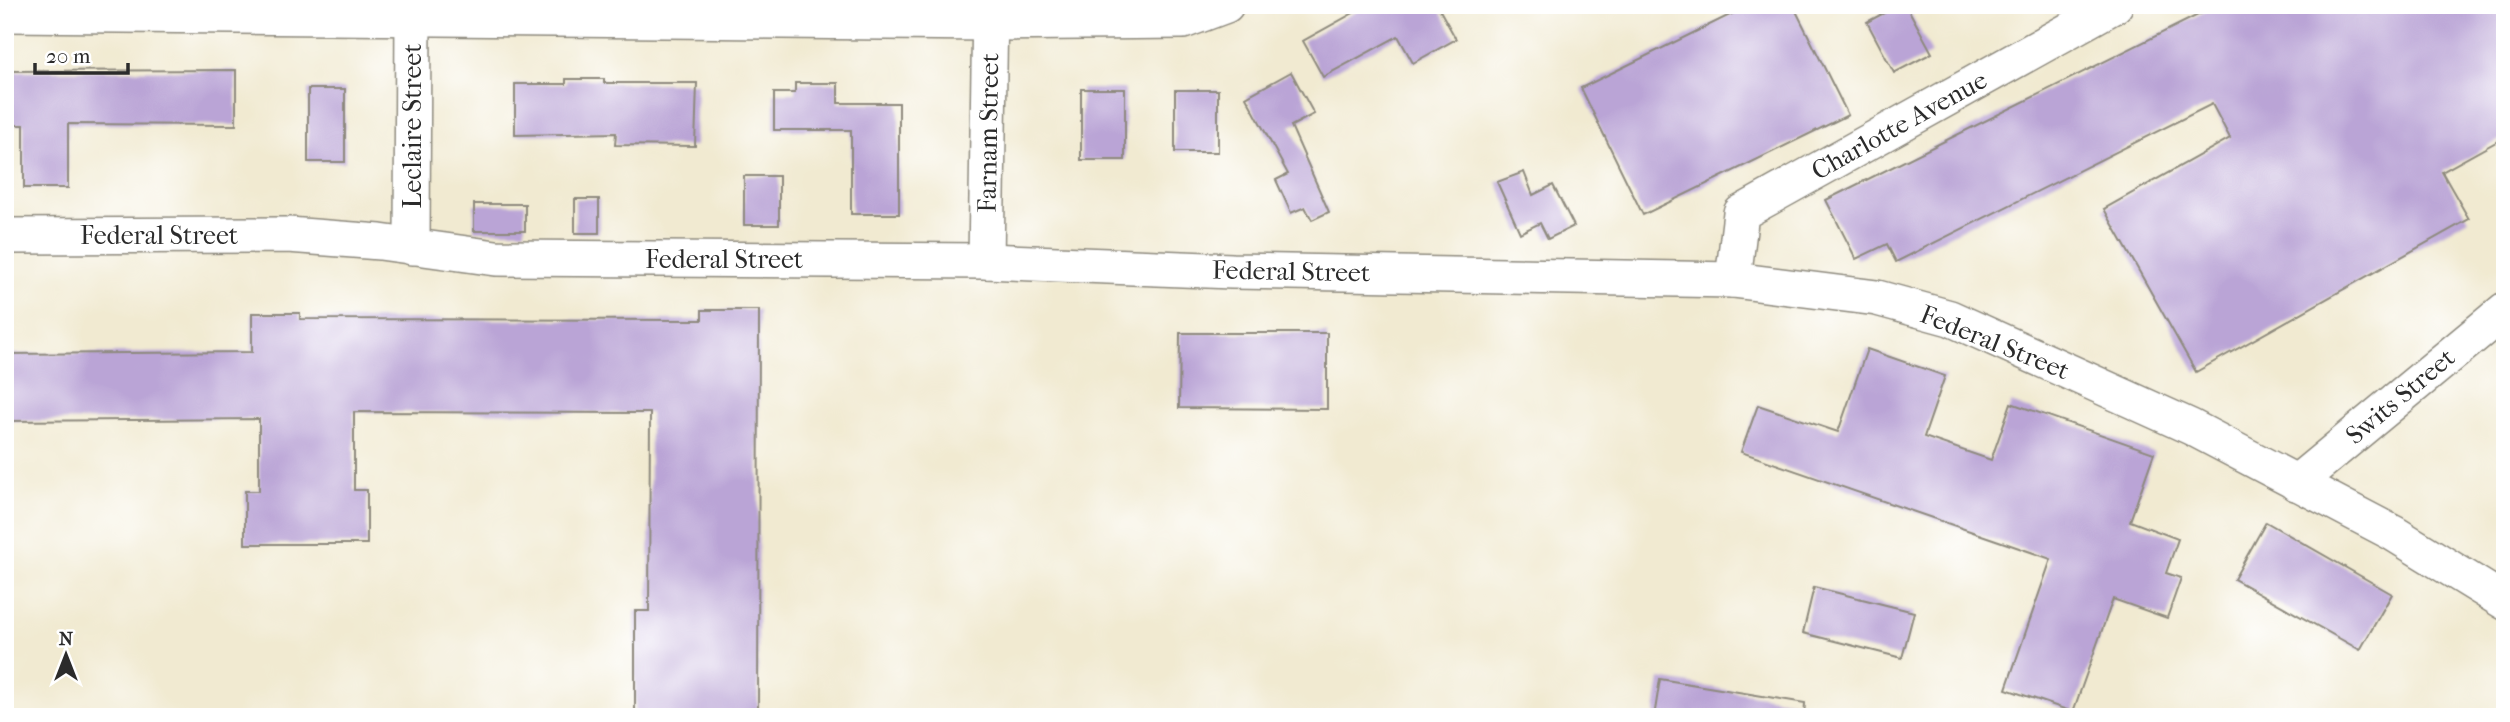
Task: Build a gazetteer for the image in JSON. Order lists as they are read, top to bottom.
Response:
{
  "streets": {
    "street": [
      "Charlotte Avenue",
      "Leclaire Street",
      "Farnam Street",
      "Federal Street",
      "Swits Street"
    ]
  },
  "crossings": [
    ["Charlotte Avenue", "Federal Street"],
    ["Leclaire Street", "Federal Street"],
    ["Farnam Street", "Federal Street"],
    ["Federal Street", "Swits Street"]
  ],
  "scale_bar": "20 m",
  "north": "top"
}
